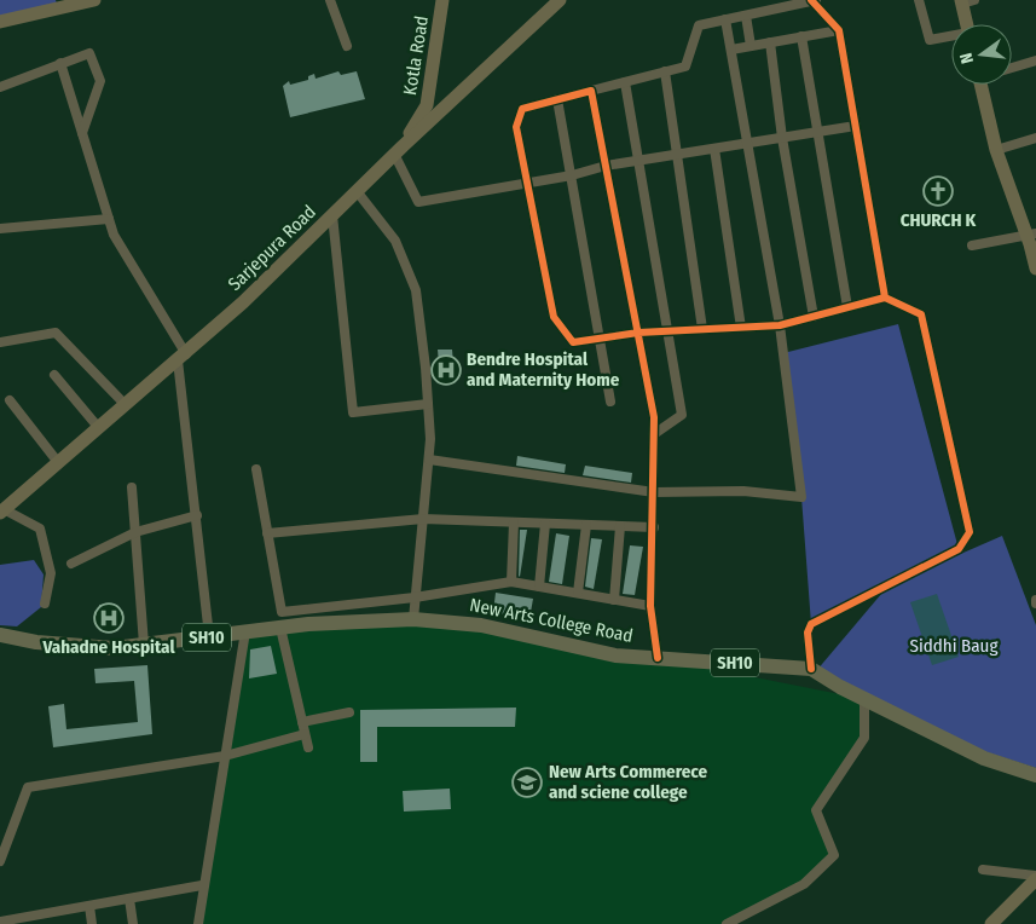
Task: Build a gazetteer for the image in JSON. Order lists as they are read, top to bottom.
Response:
{
  "streets": {
    "main road": ["New Arts College Road", "SH10"],
    "street": ["Kotla Road", "Sarjepura Road"]
  },
  "crossings": [
    ["Kotla Road", "Sarjepura Road"]
  ],
  "parks": ["Siddhi Baug"],
  "places": {
    "church": ["CHURCH K"],
    "hospital": ["Bendre Hospital and Maternity Home", "Vahadne Hospital"],
    "school or university": ["New Arts Commerece and sciene college"]
  },
  "north": "left"
}
